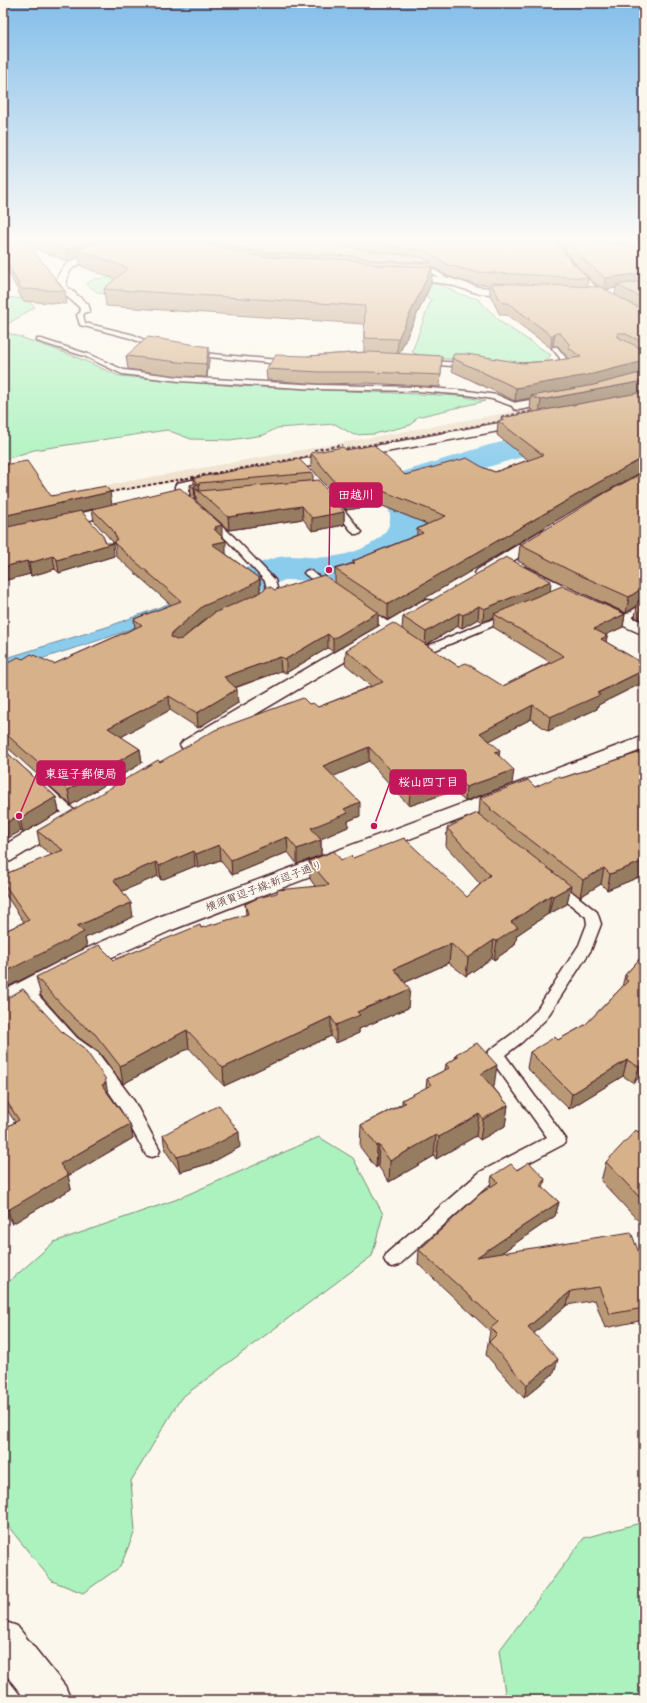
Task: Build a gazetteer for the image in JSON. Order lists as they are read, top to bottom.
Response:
{
  "streets": {
    "street": ["横須賀逗子線;新逗子通り"]
  },
  "places": ["田越川", "東逗子郵便局", "桜山四丁目"]
}
